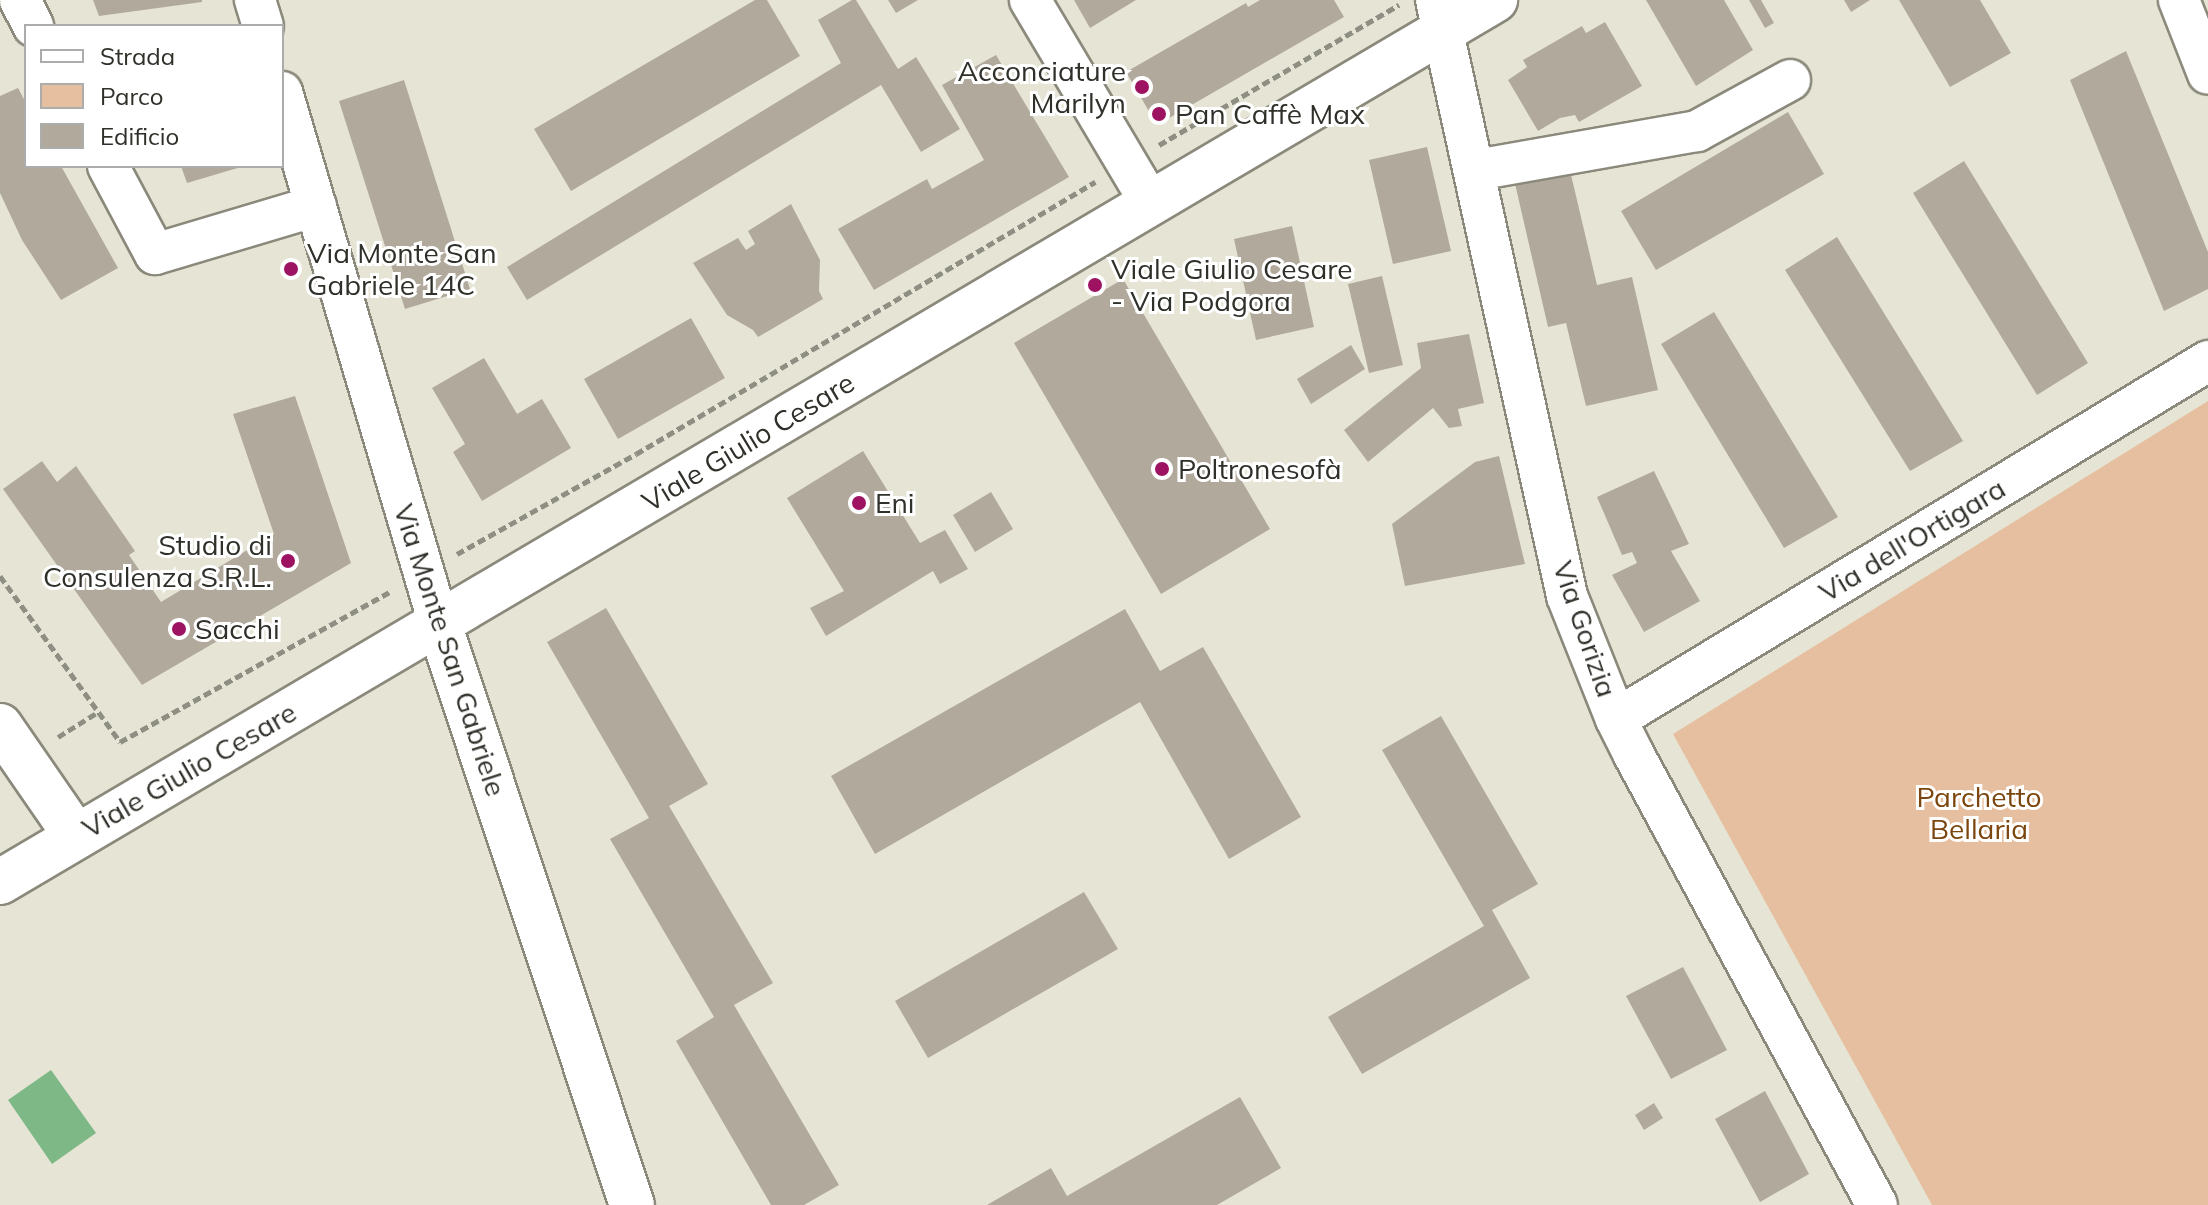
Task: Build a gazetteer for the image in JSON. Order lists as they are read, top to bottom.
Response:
{
  "streets": {
    "main road": ["Viale Giulio Cesare", "Via Monte San Gabriele"],
    "street": ["Via dell'Ortigara", "Via Gorizia"]
  },
  "crossings": [
    ["Viale Giulio Cesare", "Via Gorizia"],
    ["Viale Giulio Cesare", "Via Monte San Gabriele"],
    ["Via dell'Ortigara", "Via Gorizia"]
  ],
  "parks": ["Parchetto Bellaria"],
  "places": [
    "Acconciature Marilyn",
    "Pan Caffè Max",
    "Via Monte San Gabriele 14C",
    "Viale Giulio Cesare - Via Podgora",
    "Poltronesofà",
    "Eni",
    "Studio di Consulenza S.R.L.",
    "Sacchi"
  ],
  "legend": ["Strada", "Parco", "Edificio"]
}
